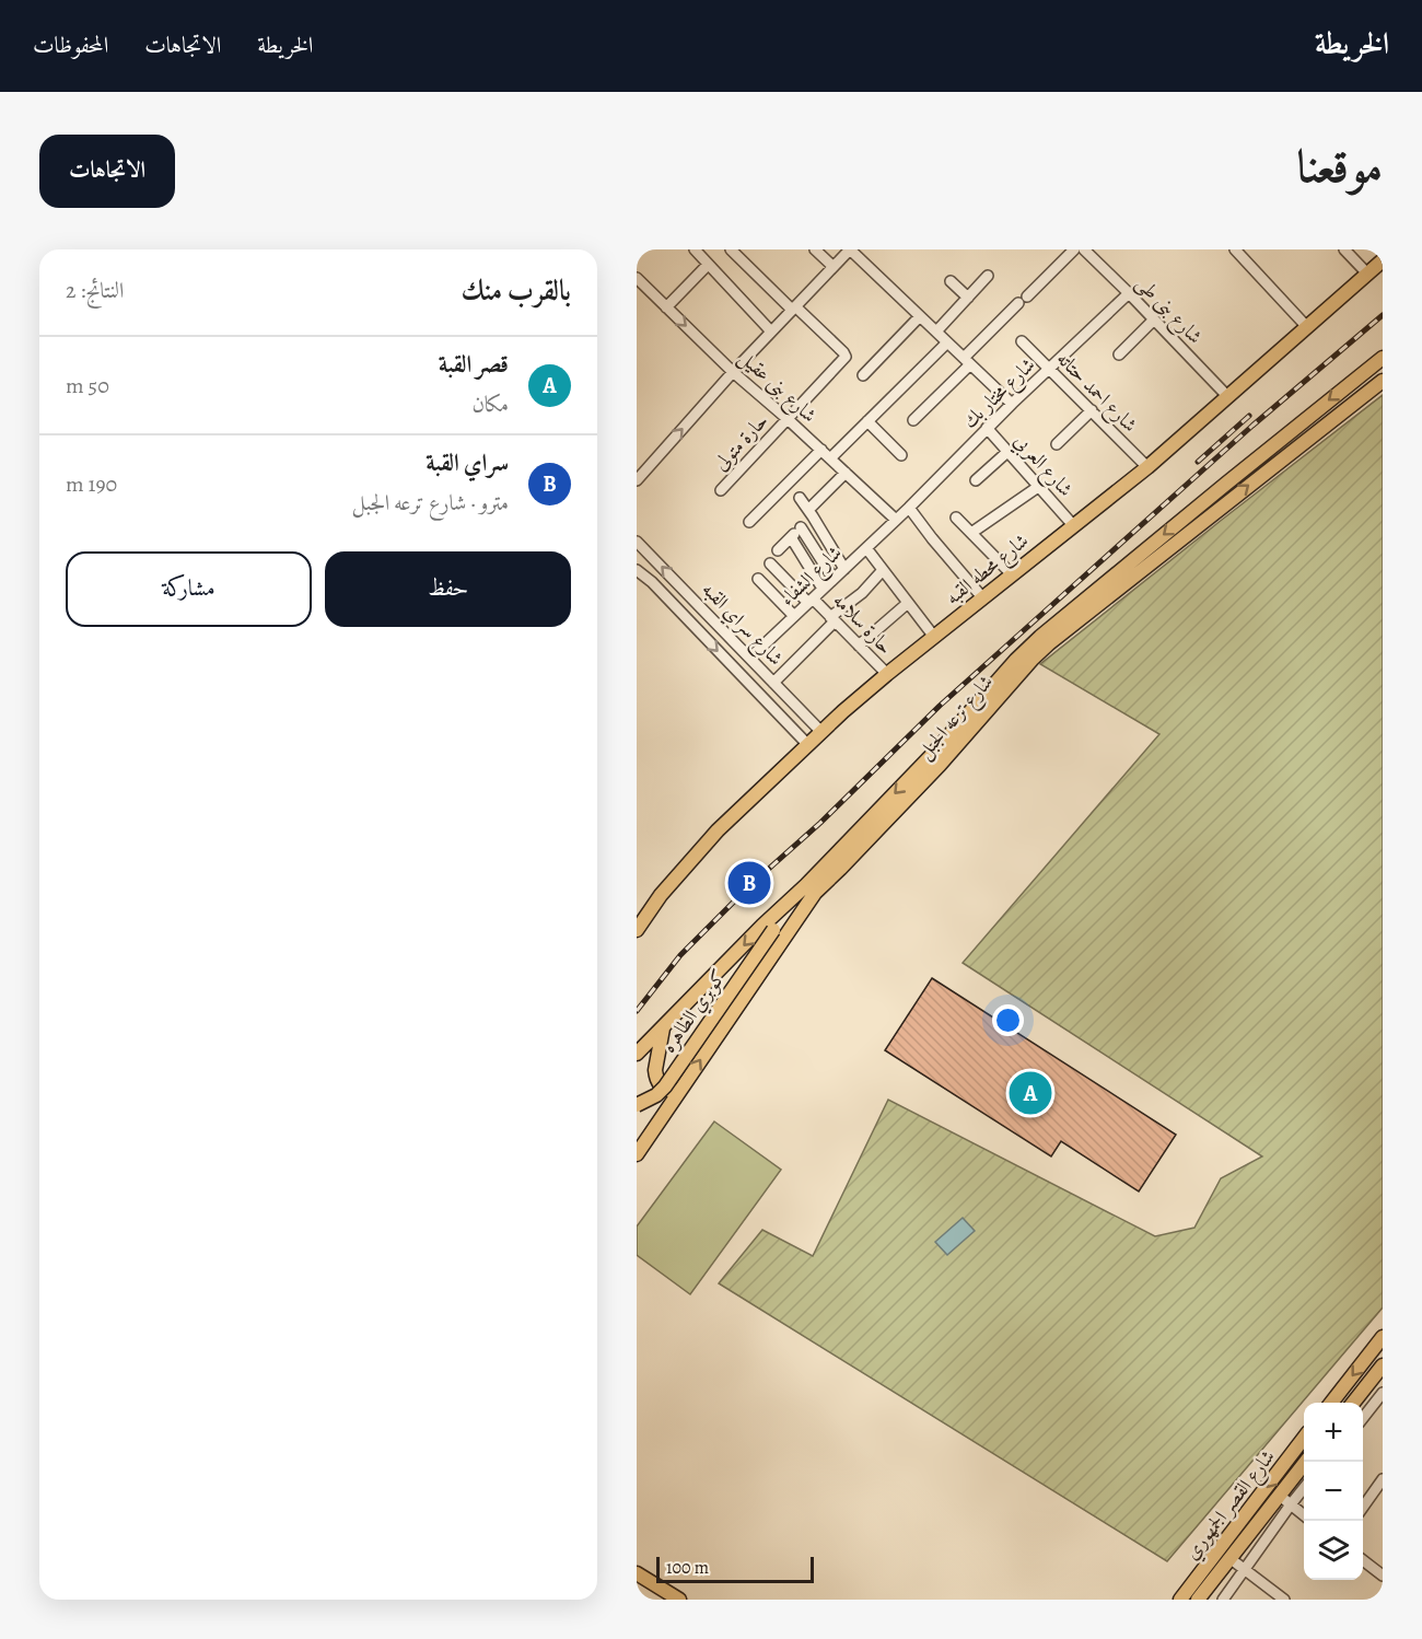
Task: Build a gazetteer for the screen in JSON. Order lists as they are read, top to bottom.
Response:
{
  "streets": {
    "main road": [
      "شارع محطه القبه",
      "شارع ترعه الجبل",
      "كوبري الطاهره",
      "شارع القصر الجمهوري"
    ],
    "street": [
      "شارع بنى طى",
      "شارع بنى عقيل",
      "شارع احمد حتاته",
      "شارع مختار بك",
      "حارة متولى",
      "شارع العربي",
      "شارع الشفاء",
      "شارع سراي القبه",
      "حارة سلامه"
    ]
  },
  "crossings": [
    ["شارع بنى طى", "شارع مختار بك"],
    ["شارع بنى طى", "شارع محطه القبه"],
    ["شارع بنى عقيل", "شارع مختار بك"],
    ["شارع بنى عقيل", "حارة متولى"],
    ["شارع بنى عقيل", "شارع الشفاء"],
    ["شارع احمد حتاته", "شارع مختار بك"],
    ["شارع احمد حتاته", "شارع محطه القبه"],
    ["شارع مختار بك", "شارع العربي"],
    ["شارع مختار بك", "شارع الشفاء"],
    ["شارع العربي", "شارع محطه القبه"],
    ["شارع محطه القبه", "شارع سراي القبه"],
    ["شارع محطه القبه", "حارة سلامه"],
    ["شارع الشفاء", "شارع سراي القبه"],
    ["شارع الشفاء", "حارة سلامه"],
    ["شارع ترعه الجبل", "كوبري الطاهره"]
  ],
  "scale_bar": "100 m",
  "page": {
    "header": "الخريطة",
    "nav": ["الخريطة", "الاتجاهات", "المحفوظات"],
    "title": "موقعنا",
    "buttons": [
      "الاتجاهات",
      ["حفظ", "مشاركة"]
    ],
    "heading": ["بالقرب منك", "النتائج: 2"],
    "list": [
      {
        "mark": "A",
        "name": "قصر القبة",
        "note": "مكان",
        "value": "50 m"
      },
      {
        "mark": "B",
        "name": "سراي القبة",
        "note": "مترو · شارع ترعه الجبل",
        "value": "190 m"
      }
    ],
    "pins": ["B", "A"],
    "map_buttons": ["+", "−"],
    "scale": "100 m"
  }
}
